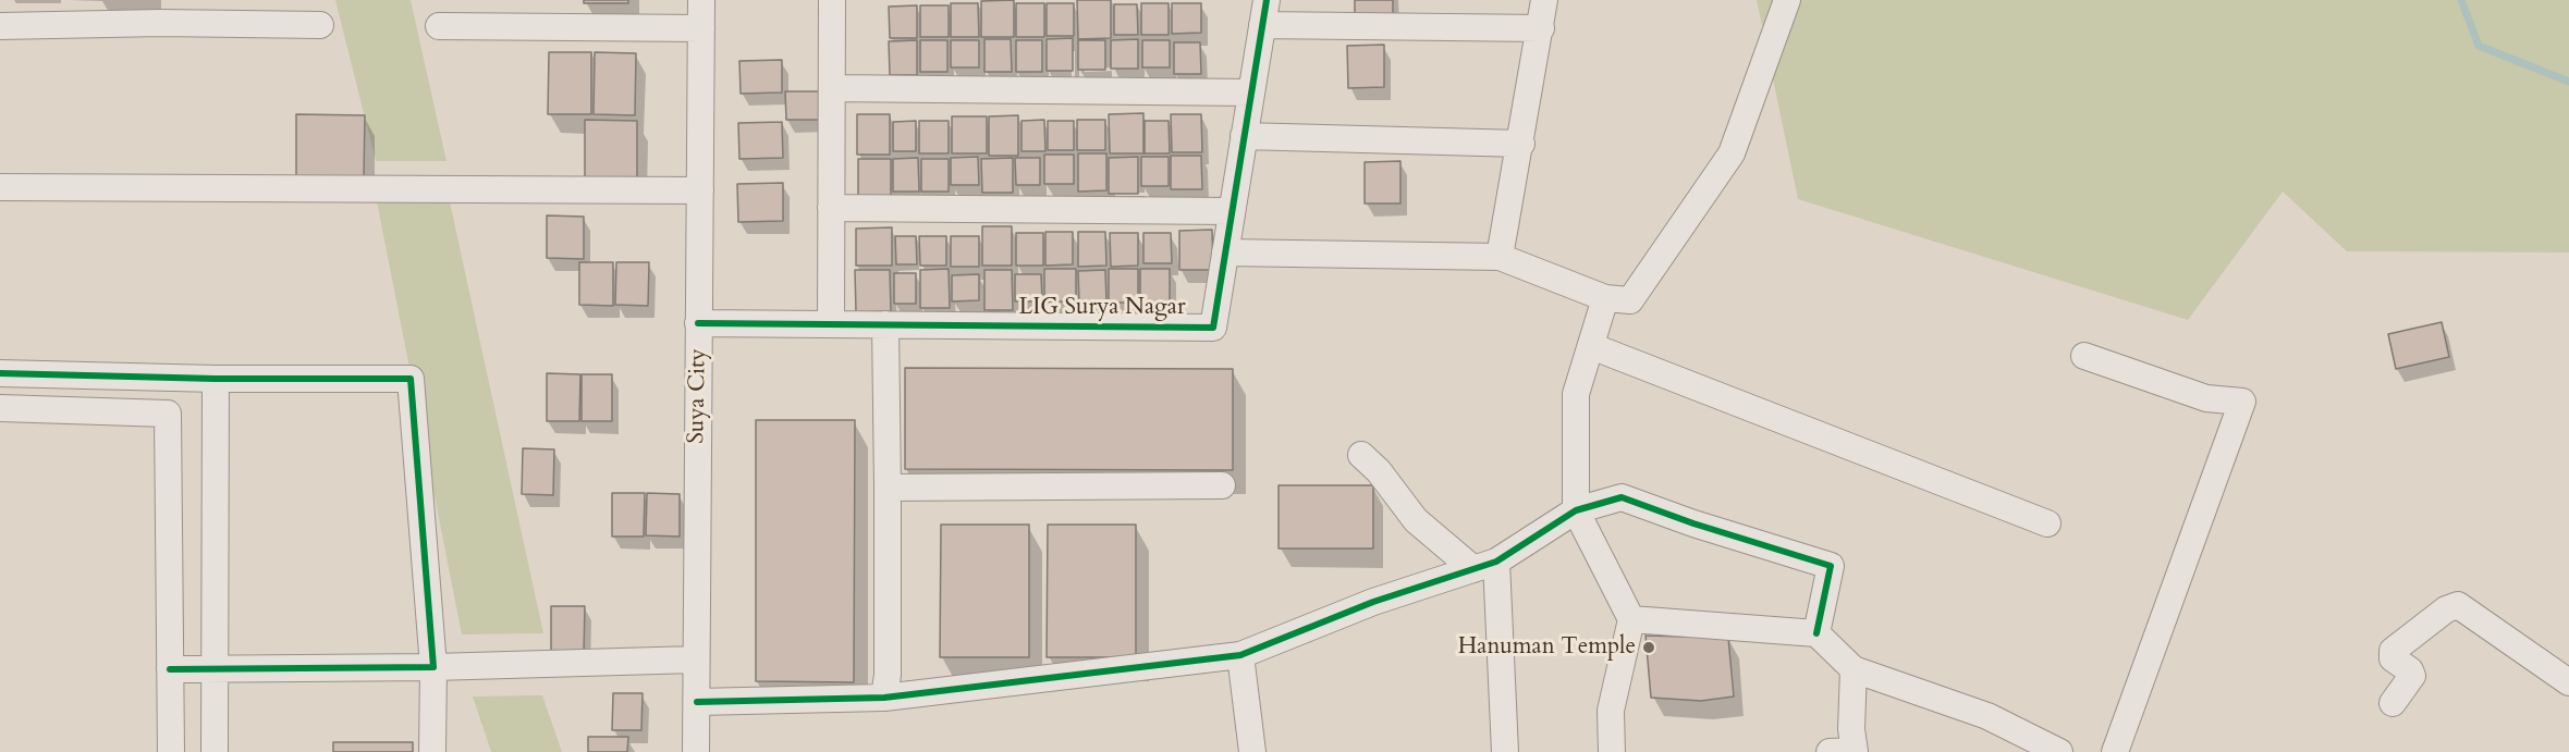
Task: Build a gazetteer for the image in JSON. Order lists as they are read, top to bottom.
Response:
{
  "streets": {
    "street": ["LIG Surya Nagar", "Suya City"]
  },
  "crossings": [
    ["LIG Surya Nagar", "Suya City"]
  ],
  "places": ["Hanuman Temple"]
}
